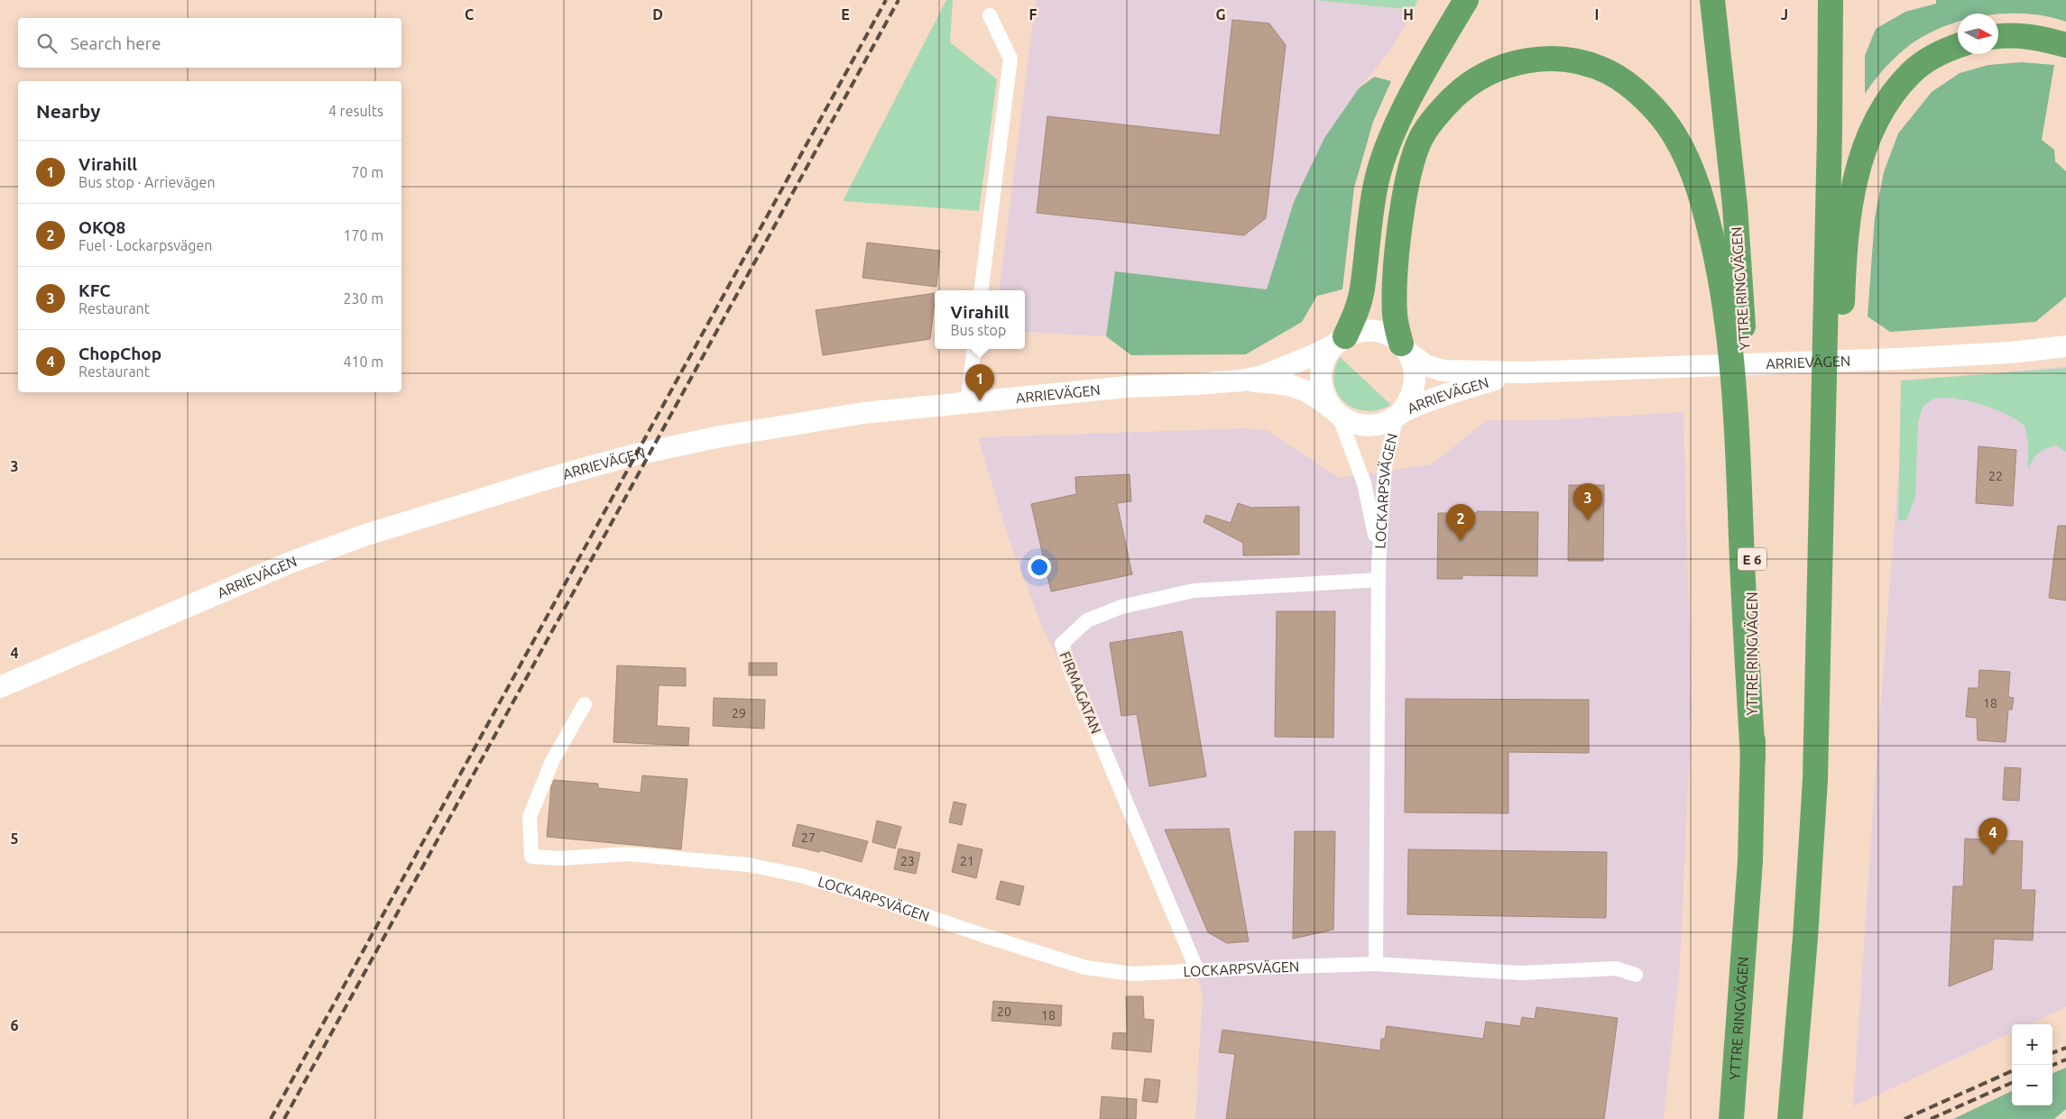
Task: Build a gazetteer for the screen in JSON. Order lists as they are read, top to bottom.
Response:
{
  "streets": {
    "highway": ["YTTRE RINGVÄGEN", "E 6"],
    "main road": ["ARRIEVÄGEN"],
    "street": ["LOCKARPSVÄGEN", "FIRMAGATAN"]
  },
  "crossings": [
    ["ARRIEVÄGEN", "LOCKARPSVÄGEN"],
    ["LOCKARPSVÄGEN", "FIRMAGATAN"]
  ],
  "house_numbers": [
    "22",
    "18",
    "29",
    "27",
    "23",
    "21",
    "20",
    "18"
  ],
  "north": "right",
  "page": {
    "search": "Search here",
    "heading": ["Nearby", "4 results"],
    "list": [
      {
        "mark": "1",
        "name": "Virahill",
        "note": "Bus stop · Arrievägen",
        "value": "70 m"
      },
      {
        "mark": "2",
        "name": "OKQ8",
        "note": "Fuel · Lockarpsvägen",
        "value": "170 m"
      },
      {
        "mark": "3",
        "name": "KFC",
        "note": "Restaurant",
        "value": "230 m"
      },
      {
        "mark": "4",
        "name": "ChopChop",
        "note": "Restaurant",
        "value": "410 m"
      }
    ],
    "popup": ["Virahill", "Bus stop"],
    "pins": [
      "1",
      "3",
      "2",
      "4"
    ],
    "map_buttons": ["+", "−"]
  },
  "grid": {
    "columns": [
      "C",
      "D",
      "E",
      "F",
      "G",
      "H",
      "I",
      "J"
    ],
    "rows": [
      "3",
      "4",
      "5",
      "6"
    ]
  }
}
